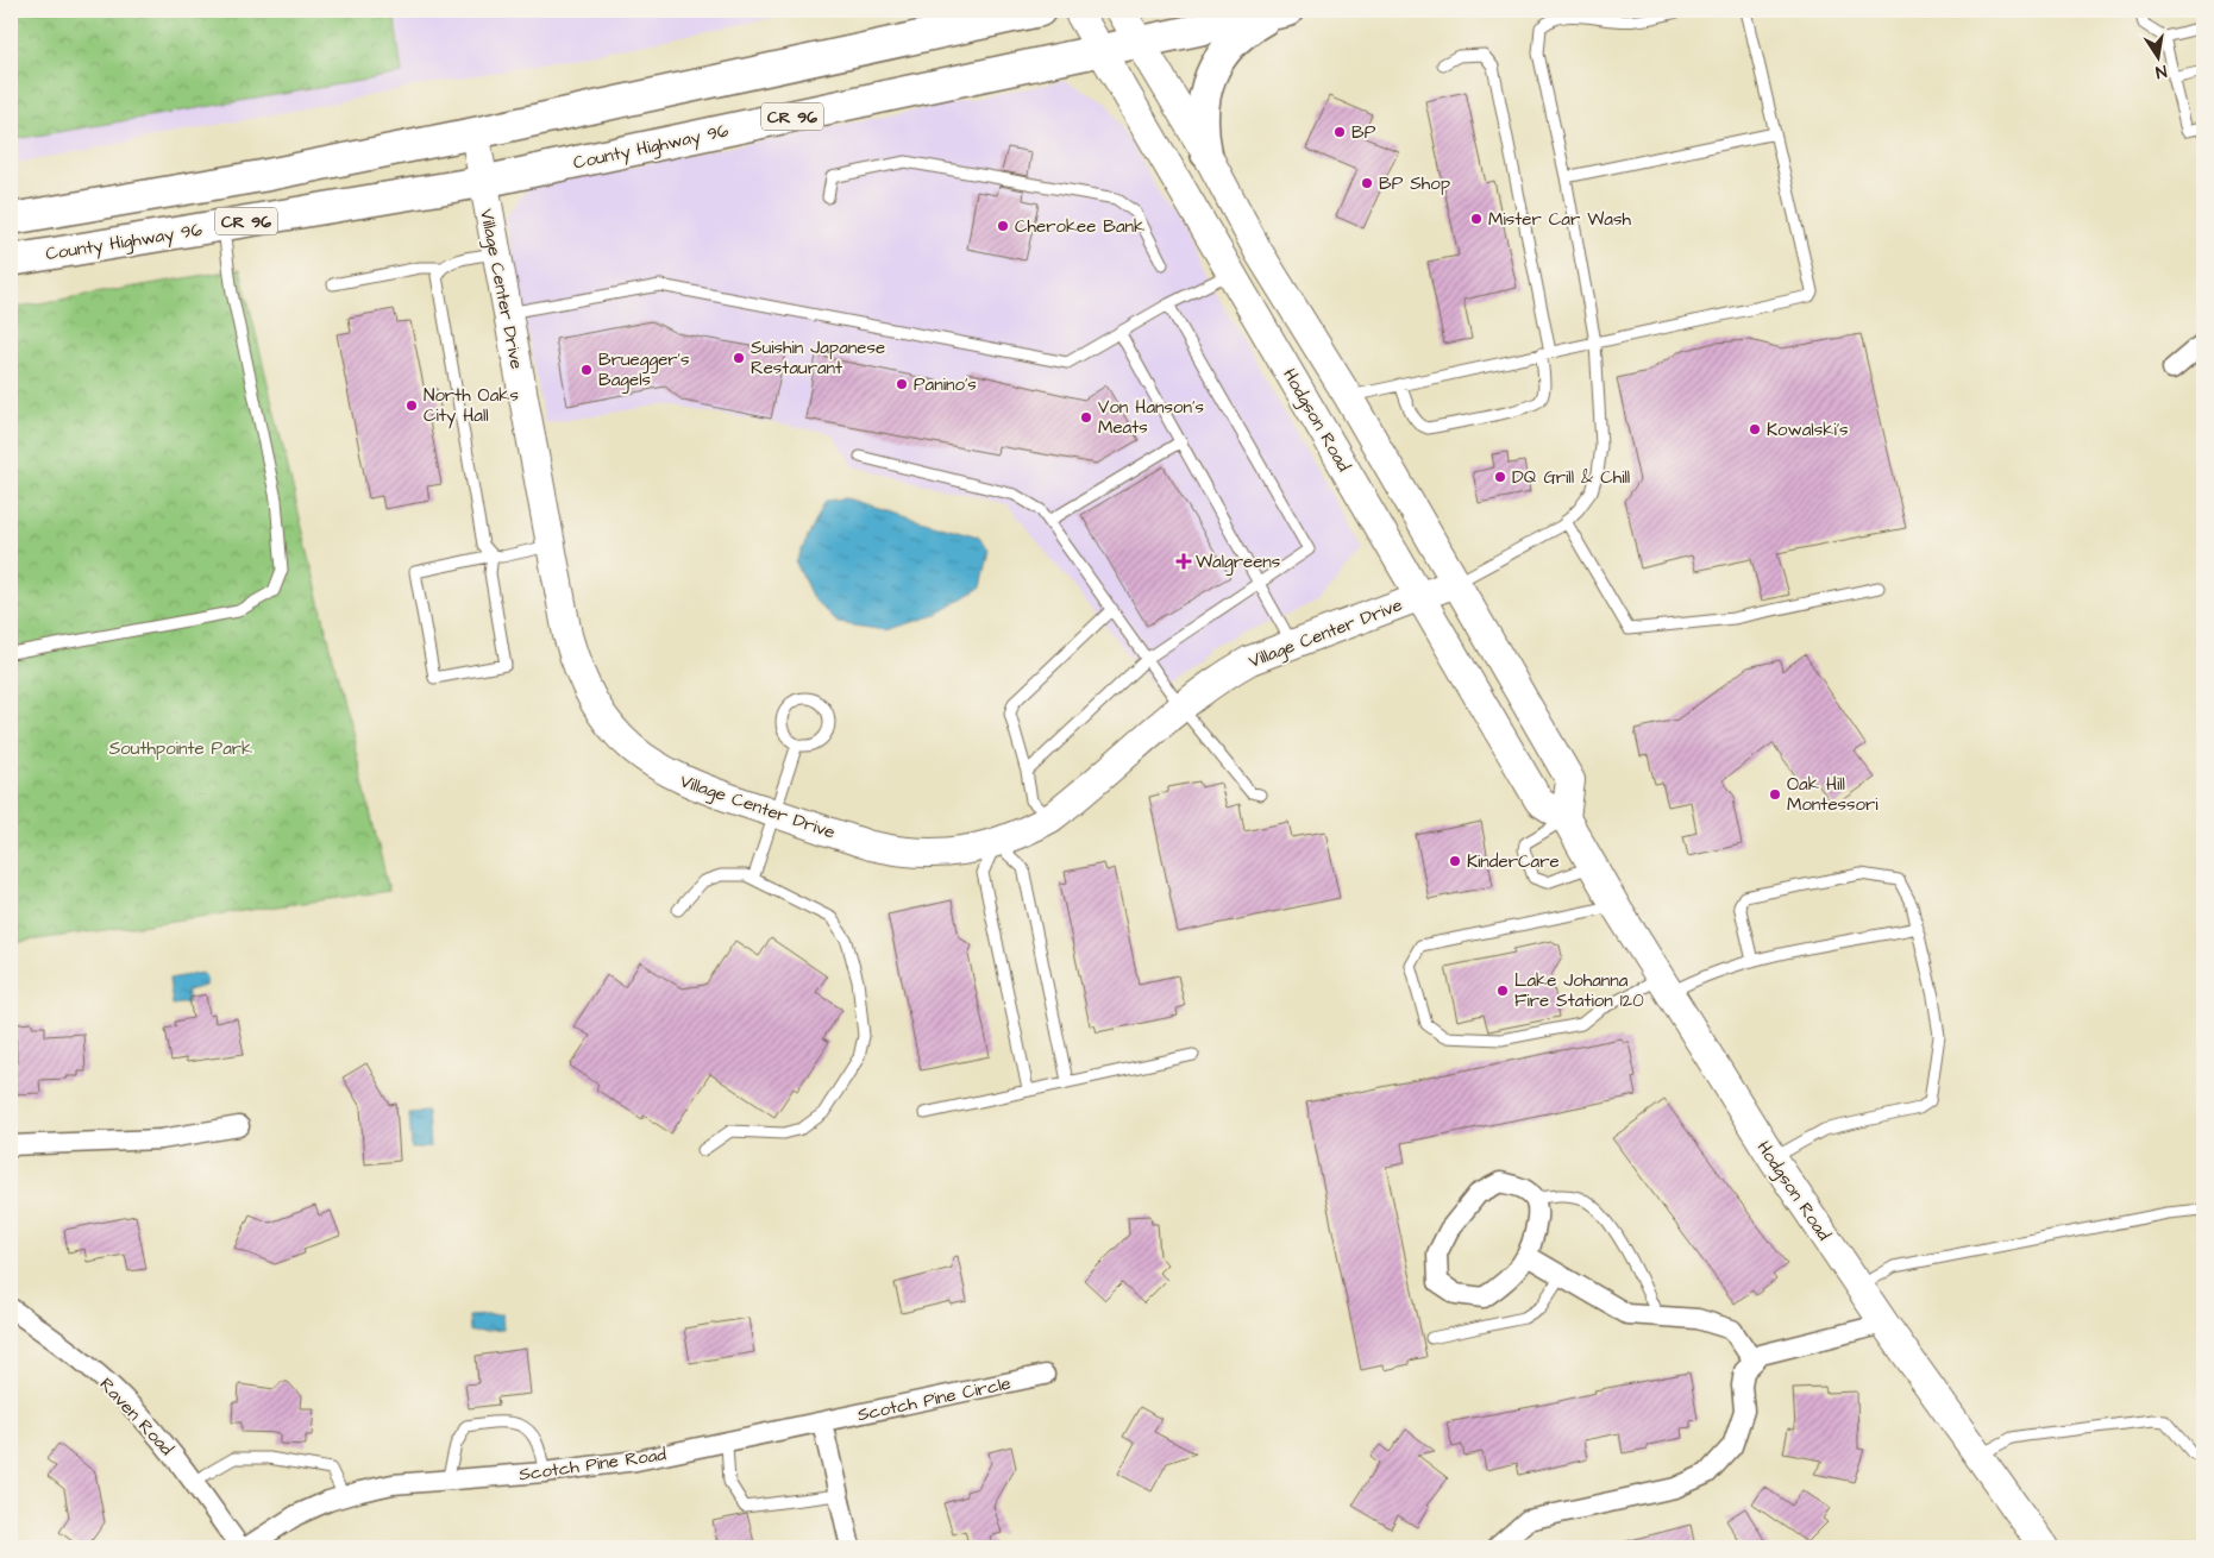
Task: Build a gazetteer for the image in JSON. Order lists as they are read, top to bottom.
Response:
{
  "streets": {
    "main road": [
      "CR 96",
      "County Highway 96",
      "Village Center Drive",
      "Hodgson Road"
    ],
    "street": ["Scotch Pine Circle", "Raven Road", "Scotch Pine Road"]
  },
  "crossings": [
    ["CR 96", "Village Center Drive"],
    ["County Highway 96", "Village Center Drive"],
    ["County Highway 96", "Hodgson Road"],
    ["Village Center Drive", "Hodgson Road"],
    ["Scotch Pine Circle", "Scotch Pine Road"]
  ],
  "parks": ["Southpointe Park"],
  "places": {
    "other": [
      "BP",
      "BP Shop",
      "Mister Car Wash",
      "Cherokee Bank",
      "Suishin Japanese Restaurant",
      "Bruegger's Bagels",
      "Panino's",
      "North Oaks City Hall",
      "Von Hanson's Meats",
      "Kowalski's",
      "DQ Grill & Chill",
      "Oak Hill Montessori",
      "KinderCare",
      "Lake Johanna Fire Station 120"
    ],
    "health": ["Walgreens"]
  },
  "north": "bottom"
}
